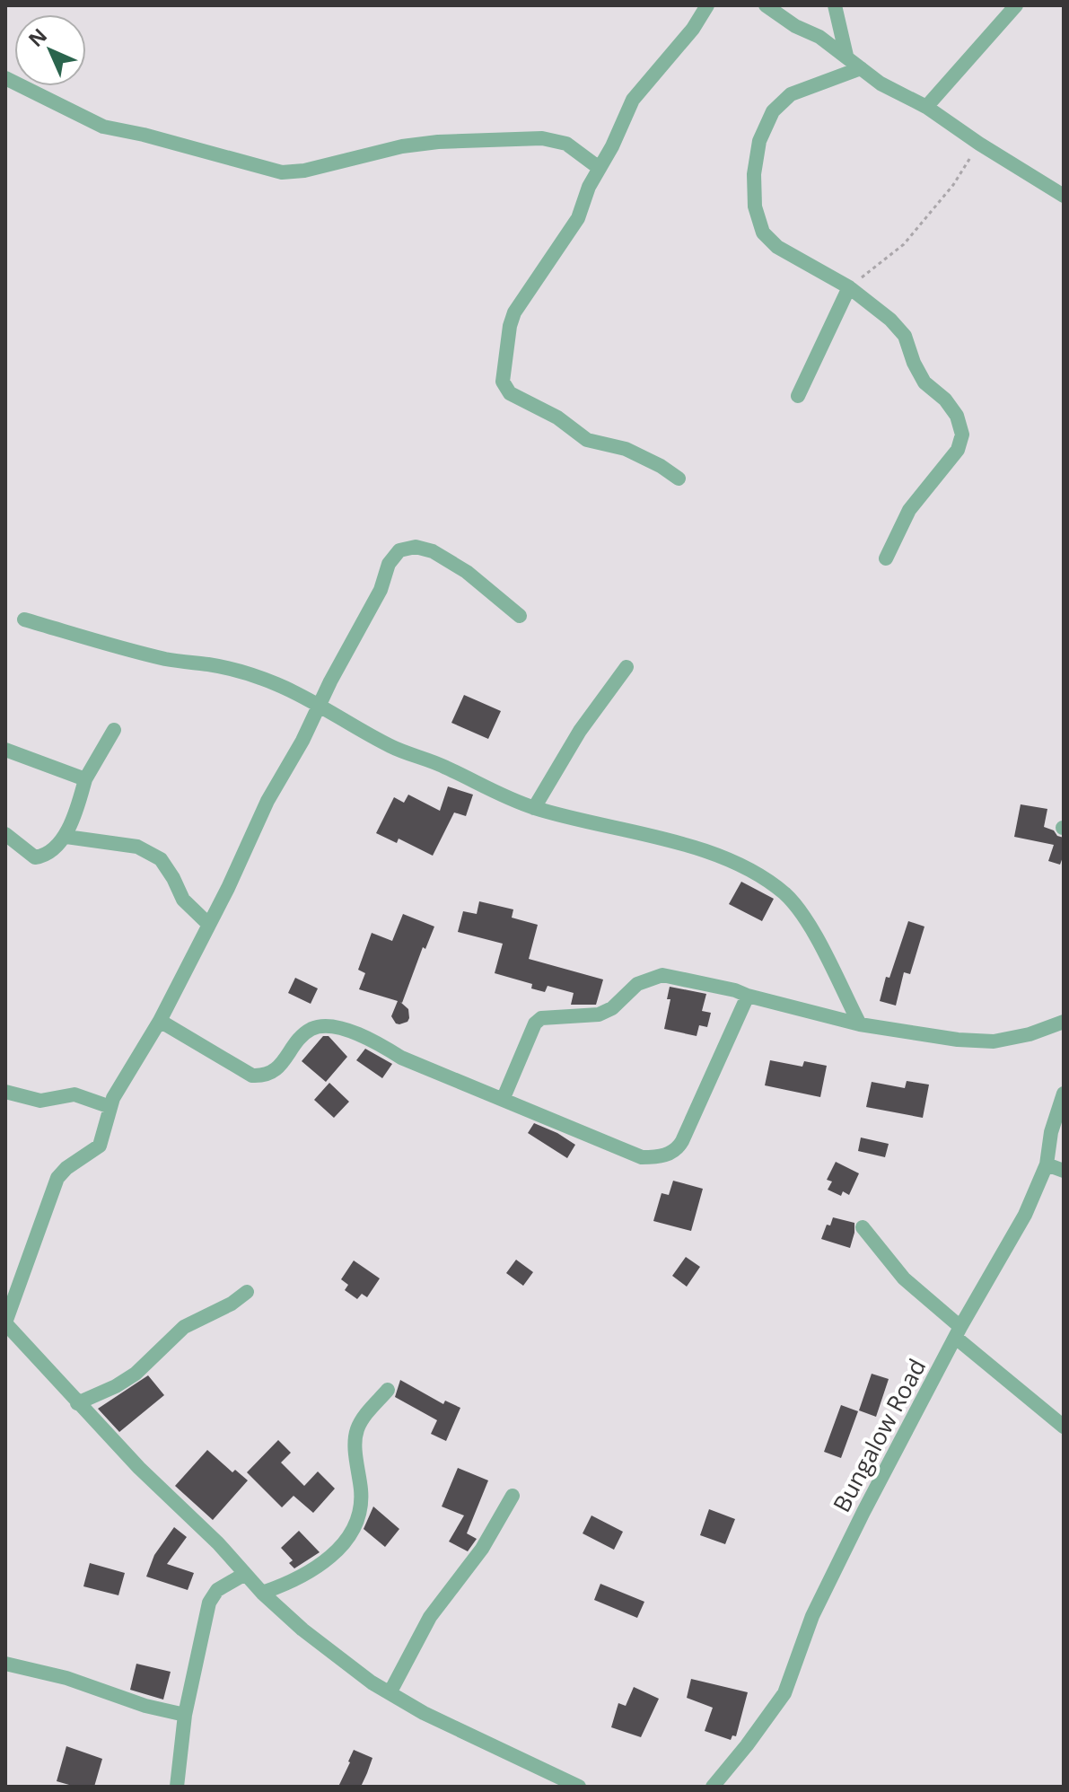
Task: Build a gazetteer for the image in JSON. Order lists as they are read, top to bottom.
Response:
{
  "streets": {
    "street": ["Bungalow Road"]
  },
  "north": "top left"
}
